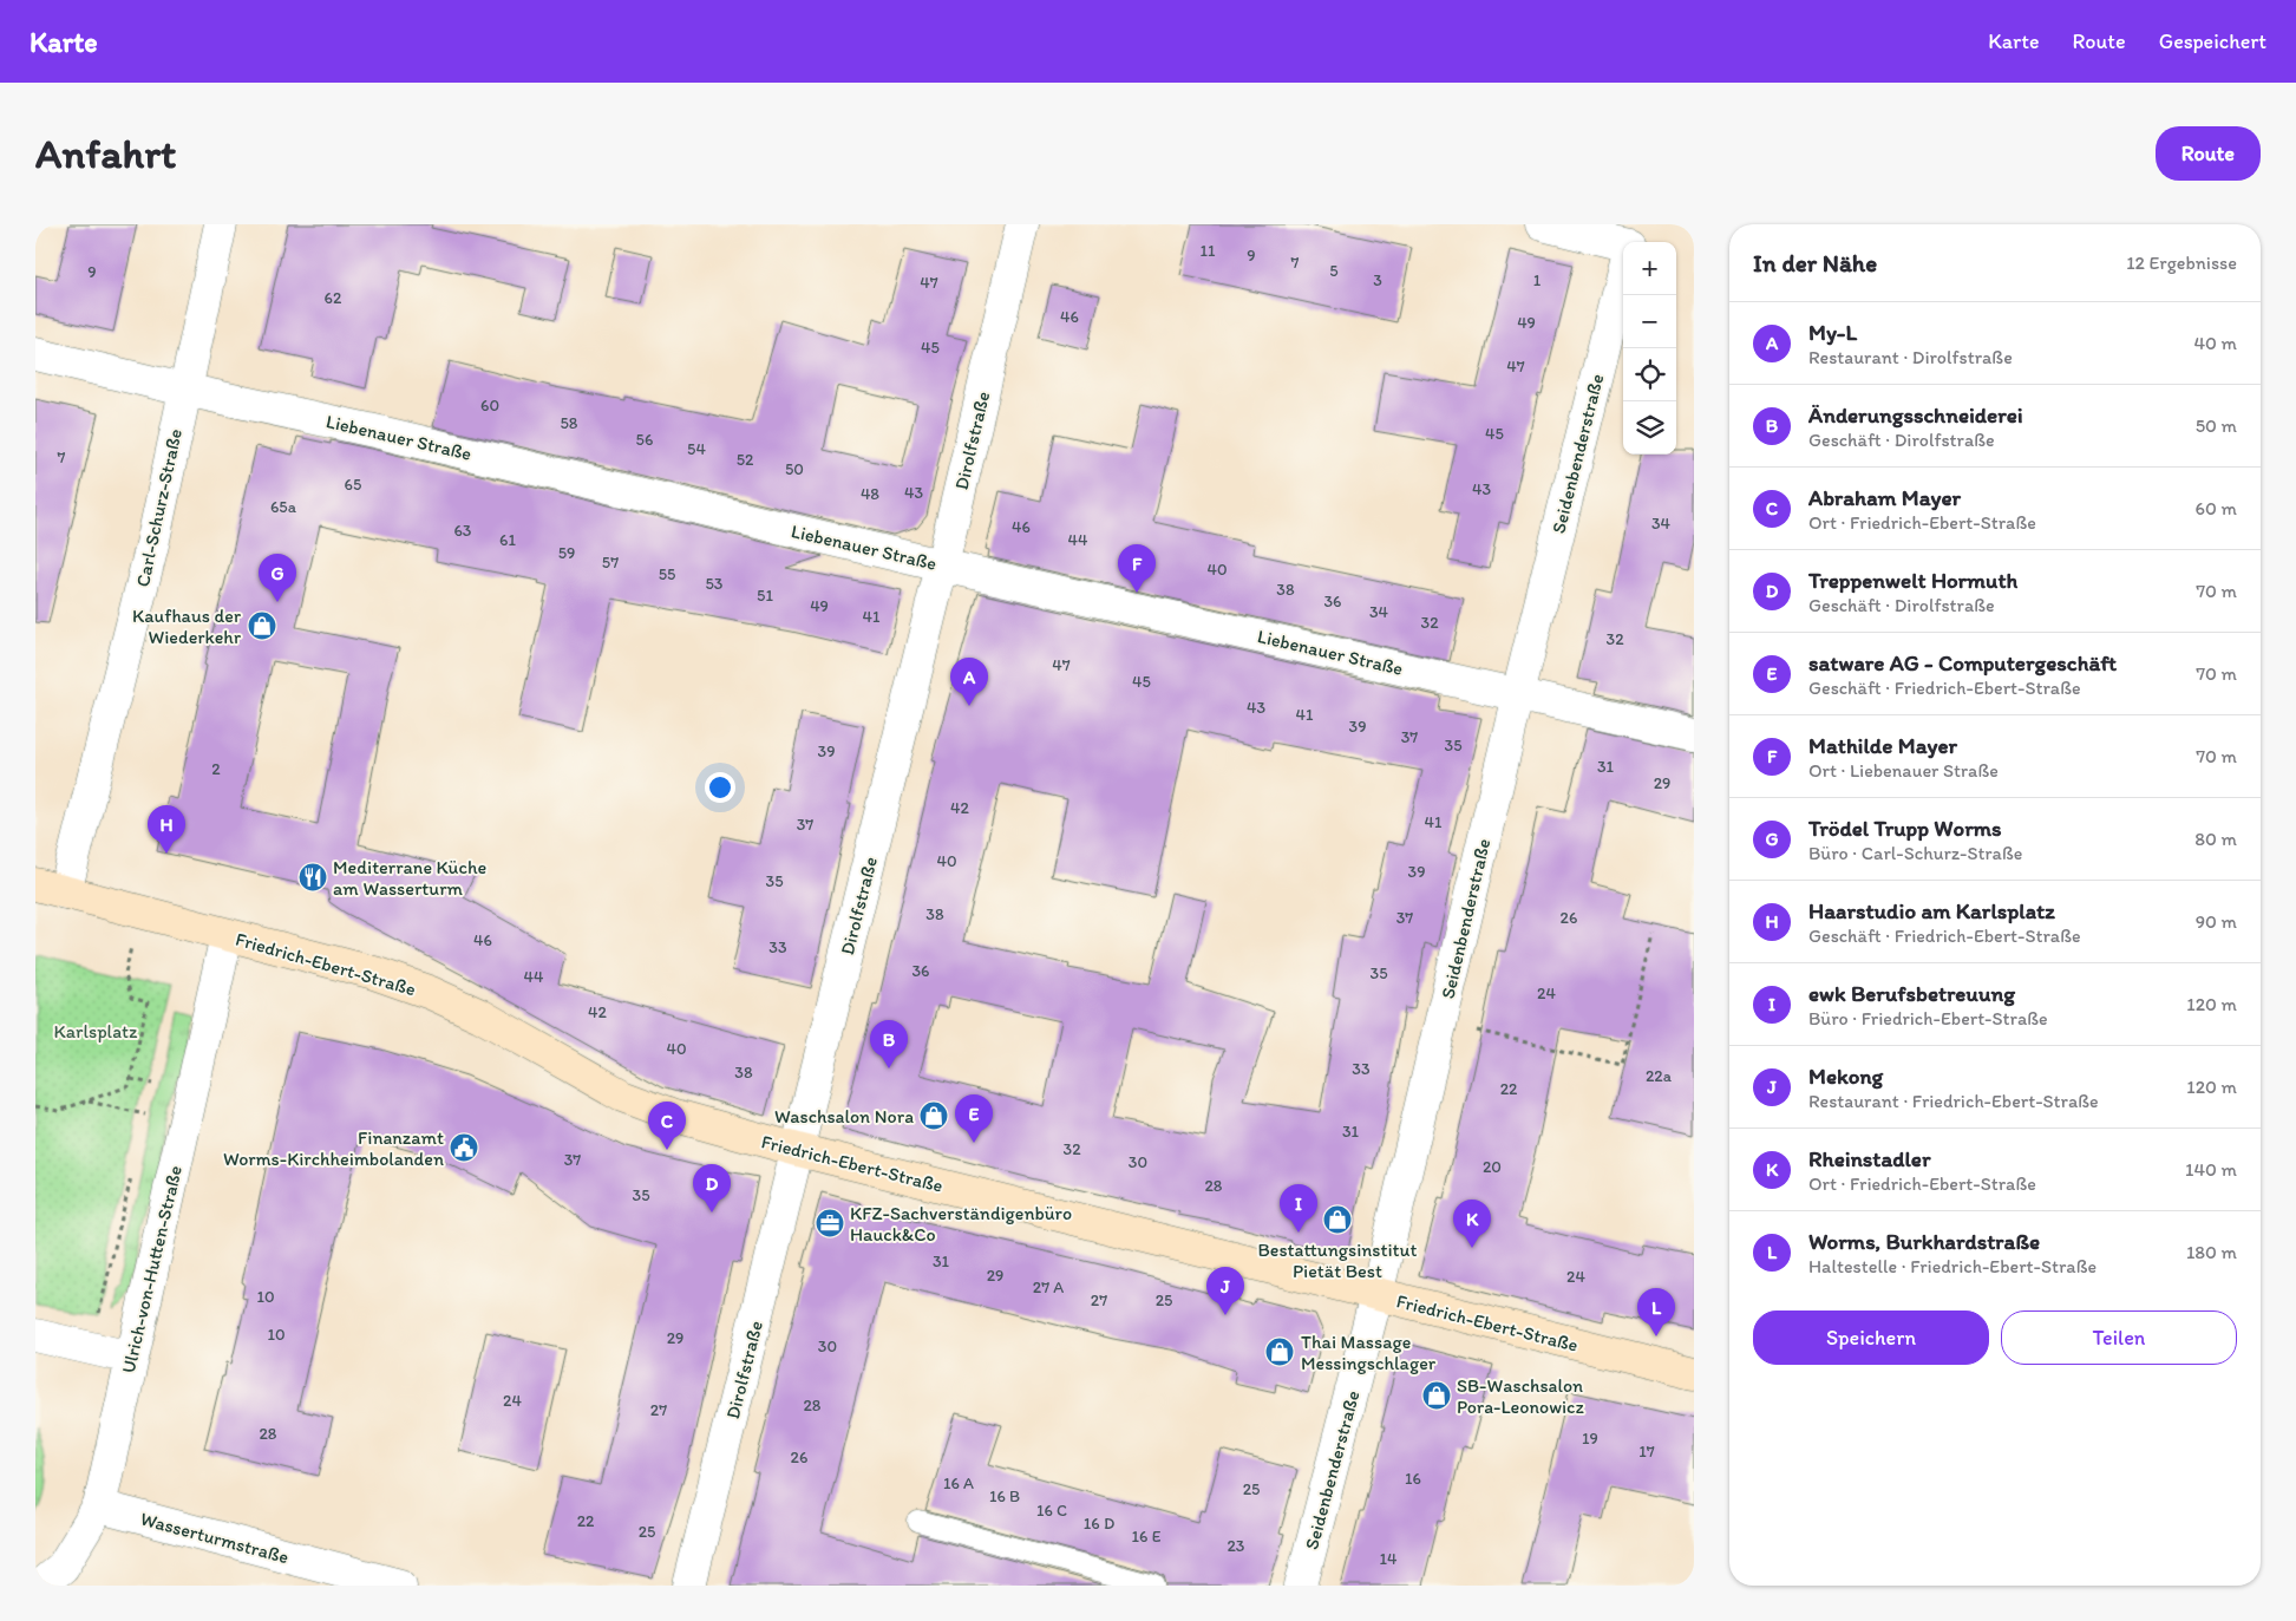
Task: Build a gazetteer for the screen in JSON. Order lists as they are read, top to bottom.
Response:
{
  "streets": {
    "street": [
      "Liebenauer Straße",
      "Dirolfstraße",
      "Seidenbenderstraße",
      "Carl-Schurz-Straße",
      "Friedrich-Ebert-Straße",
      "Ulrich-von-Hutten-Straße",
      "Wasserturmstraße"
    ]
  },
  "crossings": [
    ["Liebenauer Straße", "Dirolfstraße"],
    ["Liebenauer Straße", "Seidenbenderstraße"],
    ["Liebenauer Straße", "Carl-Schurz-Straße"],
    ["Dirolfstraße", "Friedrich-Ebert-Straße"],
    ["Seidenbenderstraße", "Friedrich-Ebert-Straße"],
    ["Carl-Schurz-Straße", "Friedrich-Ebert-Straße"],
    ["Friedrich-Ebert-Straße", "Ulrich-von-Hutten-Straße"],
    ["Ulrich-von-Hutten-Straße", "Wasserturmstraße"]
  ],
  "parks": ["Karlsplatz"],
  "places": {
    "shop": [
      "Kaufhaus der Wiederkehr",
      "Waschsalon Nora",
      "Bestattungsinstitut Pietät Best",
      "Thai Massage Messingschlager",
      "SB-Waschsalon Pora-Leonowicz"
    ],
    "restaurant": ["Mediterrane Küche am Wasserturm"],
    "public building": ["Finanzamt Worms-Kirchheimbolanden"],
    "office": ["KFZ-Sachverständigenbüro Hauck&Co"]
  },
  "house_numbers": [
    "11",
    "9",
    "7",
    "5",
    "9",
    "3",
    "1",
    "47",
    "62",
    "46",
    "49",
    "45",
    "47",
    "60",
    "58",
    "45",
    "56",
    "54",
    "7",
    "52",
    "50",
    "65",
    "43",
    "43",
    "48",
    "65a",
    "34",
    "46",
    "63",
    "61",
    "44",
    "59",
    "57",
    "40",
    "55",
    "53",
    "38",
    "51",
    "36",
    "49",
    "34",
    "41",
    "32",
    "32",
    "47",
    "45",
    "43",
    "41",
    "39",
    "37",
    "35",
    "39",
    "31",
    "2",
    "29",
    "42",
    "41",
    "37",
    "40",
    "39",
    "35",
    "38",
    "37",
    "26",
    "46",
    "33",
    "36",
    "35",
    "44",
    "24",
    "42",
    "40",
    "33",
    "38",
    "22a",
    "22",
    "31",
    "32",
    "37",
    "30",
    "20",
    "28",
    "35",
    "31",
    "29",
    "24",
    "27 A",
    "10",
    "27",
    "25",
    "10",
    "29",
    "30",
    "24",
    "28",
    "27",
    "28",
    "19",
    "17",
    "26",
    "16",
    "16 A",
    "25",
    "16 B",
    "16 C",
    "22",
    "16 D",
    "25",
    "16 E",
    "23",
    "14"
  ],
  "page": {
    "header": "Karte",
    "nav": ["Karte", "Route", "Gespeichert"],
    "buttons": [
      "Route",
      ["Speichern", "Teilen"]
    ],
    "title": "Anfahrt",
    "heading": ["In der Nähe", "12 Ergebnisse"],
    "map_buttons": ["+", "−"],
    "list": [
      {
        "mark": "A",
        "name": "My-L",
        "note": "Restaurant · Dirolfstraße",
        "value": "40 m"
      },
      {
        "mark": "B",
        "name": "Änderungsschneiderei",
        "note": "Geschäft · Dirolfstraße",
        "value": "50 m"
      },
      {
        "mark": "C",
        "name": "Abraham Mayer",
        "note": "Ort · Friedrich-Ebert-Straße",
        "value": "60 m"
      },
      {
        "mark": "D",
        "name": "Treppenwelt Hormuth",
        "note": "Geschäft · Dirolfstraße",
        "value": "70 m"
      },
      {
        "mark": "E",
        "name": "satware AG - Computergeschäft",
        "note": "Geschäft · Friedrich-Ebert-Straße",
        "value": "70 m"
      },
      {
        "mark": "F",
        "name": "Mathilde Mayer",
        "note": "Ort · Liebenauer Straße",
        "value": "70 m"
      },
      {
        "mark": "G",
        "name": "Trödel Trupp Worms",
        "note": "Büro · Carl-Schurz-Straße",
        "value": "80 m"
      },
      {
        "mark": "H",
        "name": "Haarstudio am Karlsplatz",
        "note": "Geschäft · Friedrich-Ebert-Straße",
        "value": "90 m"
      },
      {
        "mark": "I",
        "name": "ewk Berufsbetreuung",
        "note": "Büro · Friedrich-Ebert-Straße",
        "value": "120 m"
      },
      {
        "mark": "J",
        "name": "Mekong",
        "note": "Restaurant · Friedrich-Ebert-Straße",
        "value": "120 m"
      },
      {
        "mark": "K",
        "name": "Rheinstadler",
        "note": "Ort · Friedrich-Ebert-Straße",
        "value": "140 m"
      },
      {
        "mark": "L",
        "name": "Worms, Burkhardstraße",
        "note": "Haltestelle · Friedrich-Ebert-Straße",
        "value": "180 m"
      }
    ],
    "pins": [
      "F",
      "G",
      "A",
      "H",
      "B",
      "E",
      "C",
      "D",
      "I",
      "K",
      "J",
      "L"
    ]
  }
}
